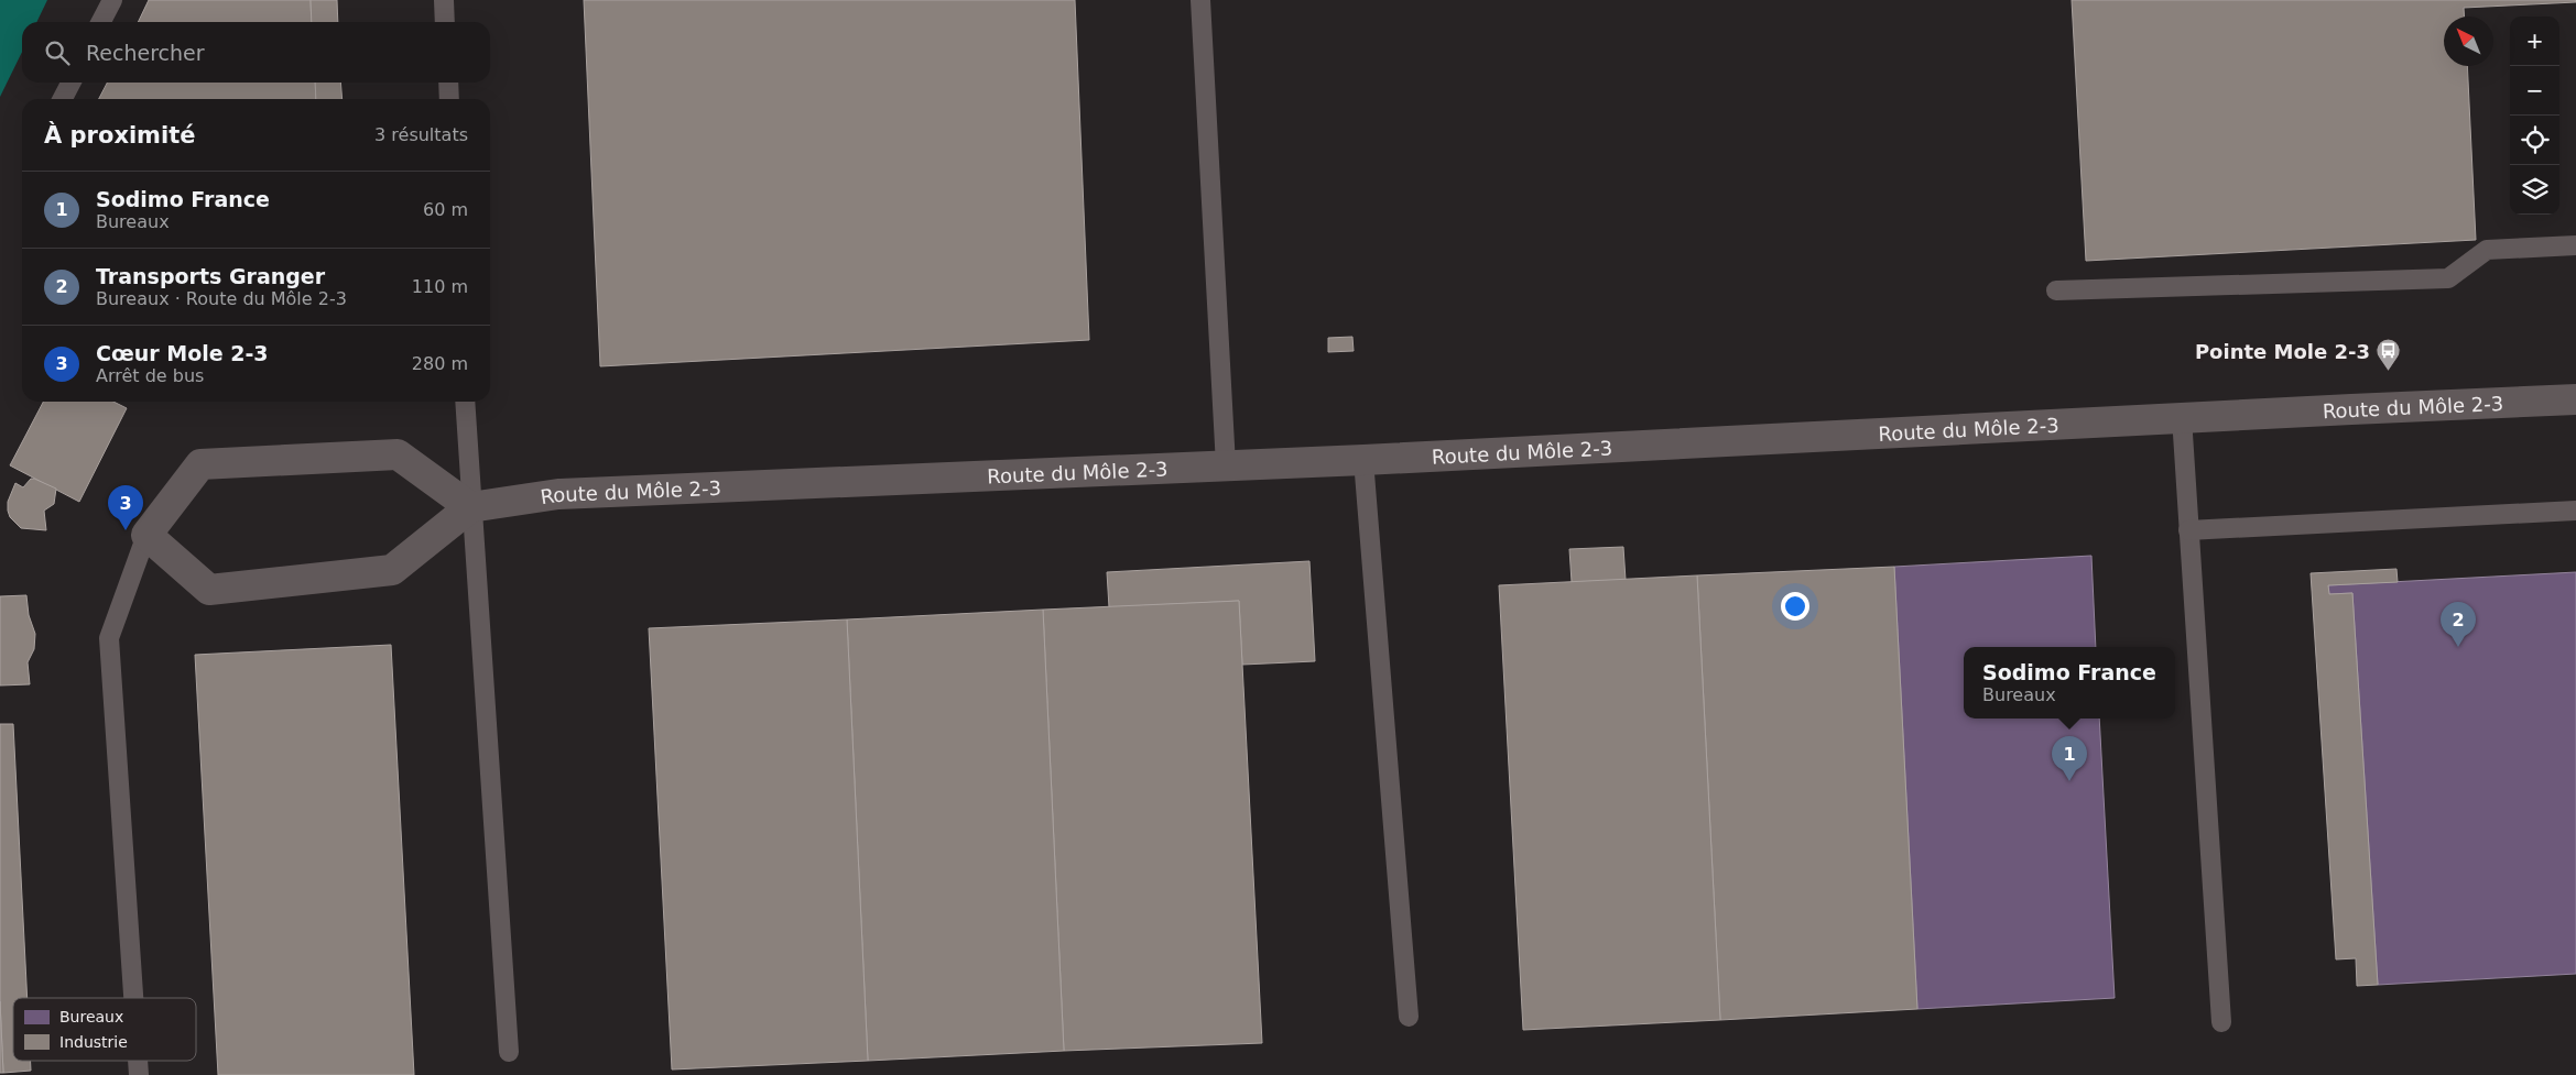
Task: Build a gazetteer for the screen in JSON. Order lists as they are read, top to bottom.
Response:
{
  "streets": {
    "street": ["Route du Môle 2-3"]
  },
  "places": {
    "bus stop": ["Pointe Mole 2-3"]
  },
  "legend": ["Bureaux", "Industrie"],
  "north": "top left",
  "page": {
    "map_buttons": ["+", "−"],
    "search": "Rechercher",
    "heading": ["À proximité", "3 résultats"],
    "list": [
      {
        "mark": "1",
        "name": "Sodimo France",
        "note": "Bureaux",
        "value": "60 m"
      },
      {
        "mark": "2",
        "name": "Transports Granger",
        "note": "Bureaux · Route du Môle 2-3",
        "value": "110 m"
      },
      {
        "mark": "3",
        "name": "Cœur Mole 2-3",
        "note": "Arrêt de bus",
        "value": "280 m"
      }
    ],
    "pins": ["3", "2", "1"],
    "popup": ["Sodimo France", "Bureaux"]
  }
}
